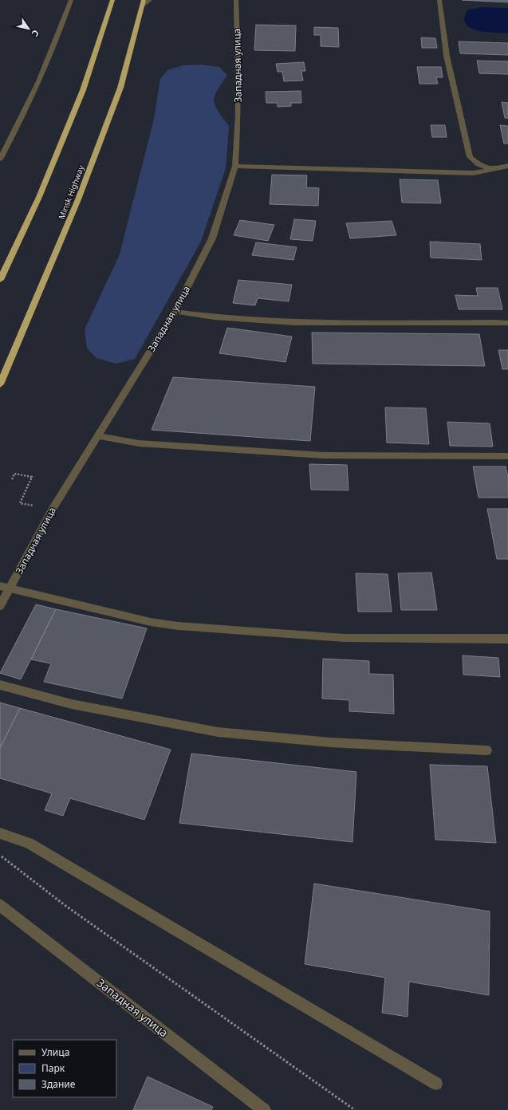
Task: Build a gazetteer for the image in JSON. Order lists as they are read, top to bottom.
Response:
{
  "streets": {
    "highway": ["Minsk Highway"],
    "street": ["Западная улица"]
  },
  "legend": ["Улица", "Парк", "Здание"],
  "north": "bottom right"
}
